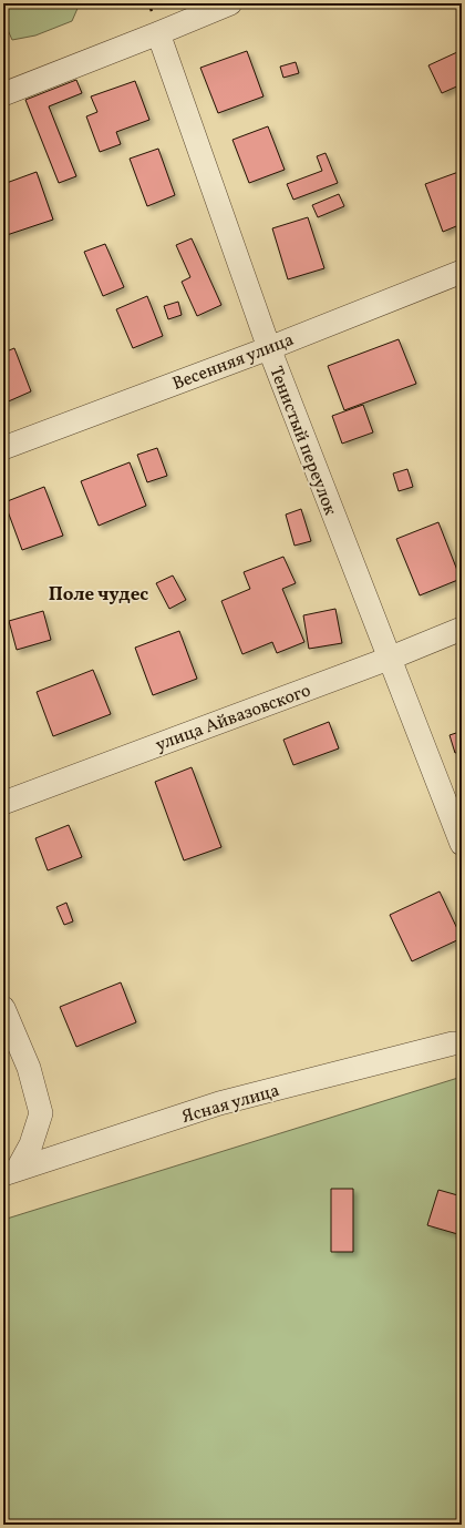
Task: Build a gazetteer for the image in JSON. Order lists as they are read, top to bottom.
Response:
{
  "streets": {
    "street": [
      "Весенняя улица",
      "Тенистый переулок",
      "улица Айвазовского",
      "Ясная улица"
    ]
  },
  "crossings": [
    ["Весенняя улица", "Тенистый переулок"],
    ["Тенистый переулок", "улица Айвазовского"]
  ],
  "districts": ["Поле чудес"]
}
